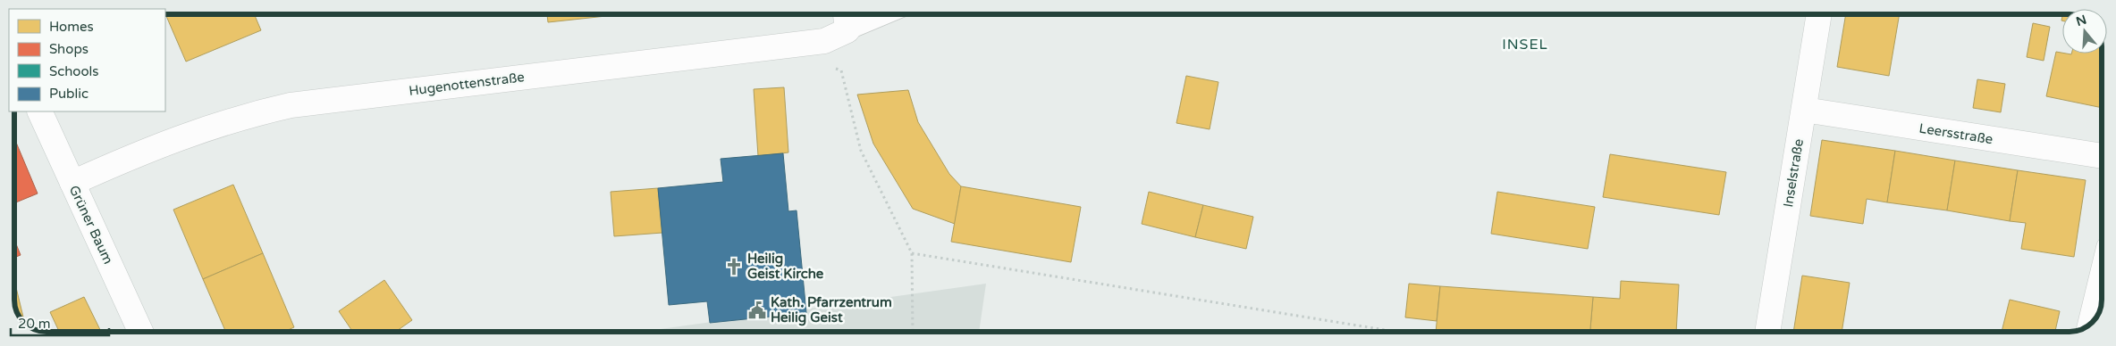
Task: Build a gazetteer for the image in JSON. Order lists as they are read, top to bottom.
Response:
{
  "streets": {
    "street": [
      "Hugenottenstraße",
      "Leersstraße",
      "Inselstraße",
      "Grüner Baum"
    ]
  },
  "crossings": [
    ["Hugenottenstraße", "Grüner Baum"],
    ["Leersstraße", "Inselstraße"]
  ],
  "districts": ["INSEL"],
  "places": {
    "church": ["Heilig Geist Kirche"],
    "public building": ["Kath. Pfarrzentrum Heilig Geist"]
  },
  "legend": [
    "Homes",
    "Shops",
    "Schools",
    "Public"
  ],
  "scale_bar": "20 m",
  "north": "top"
}
